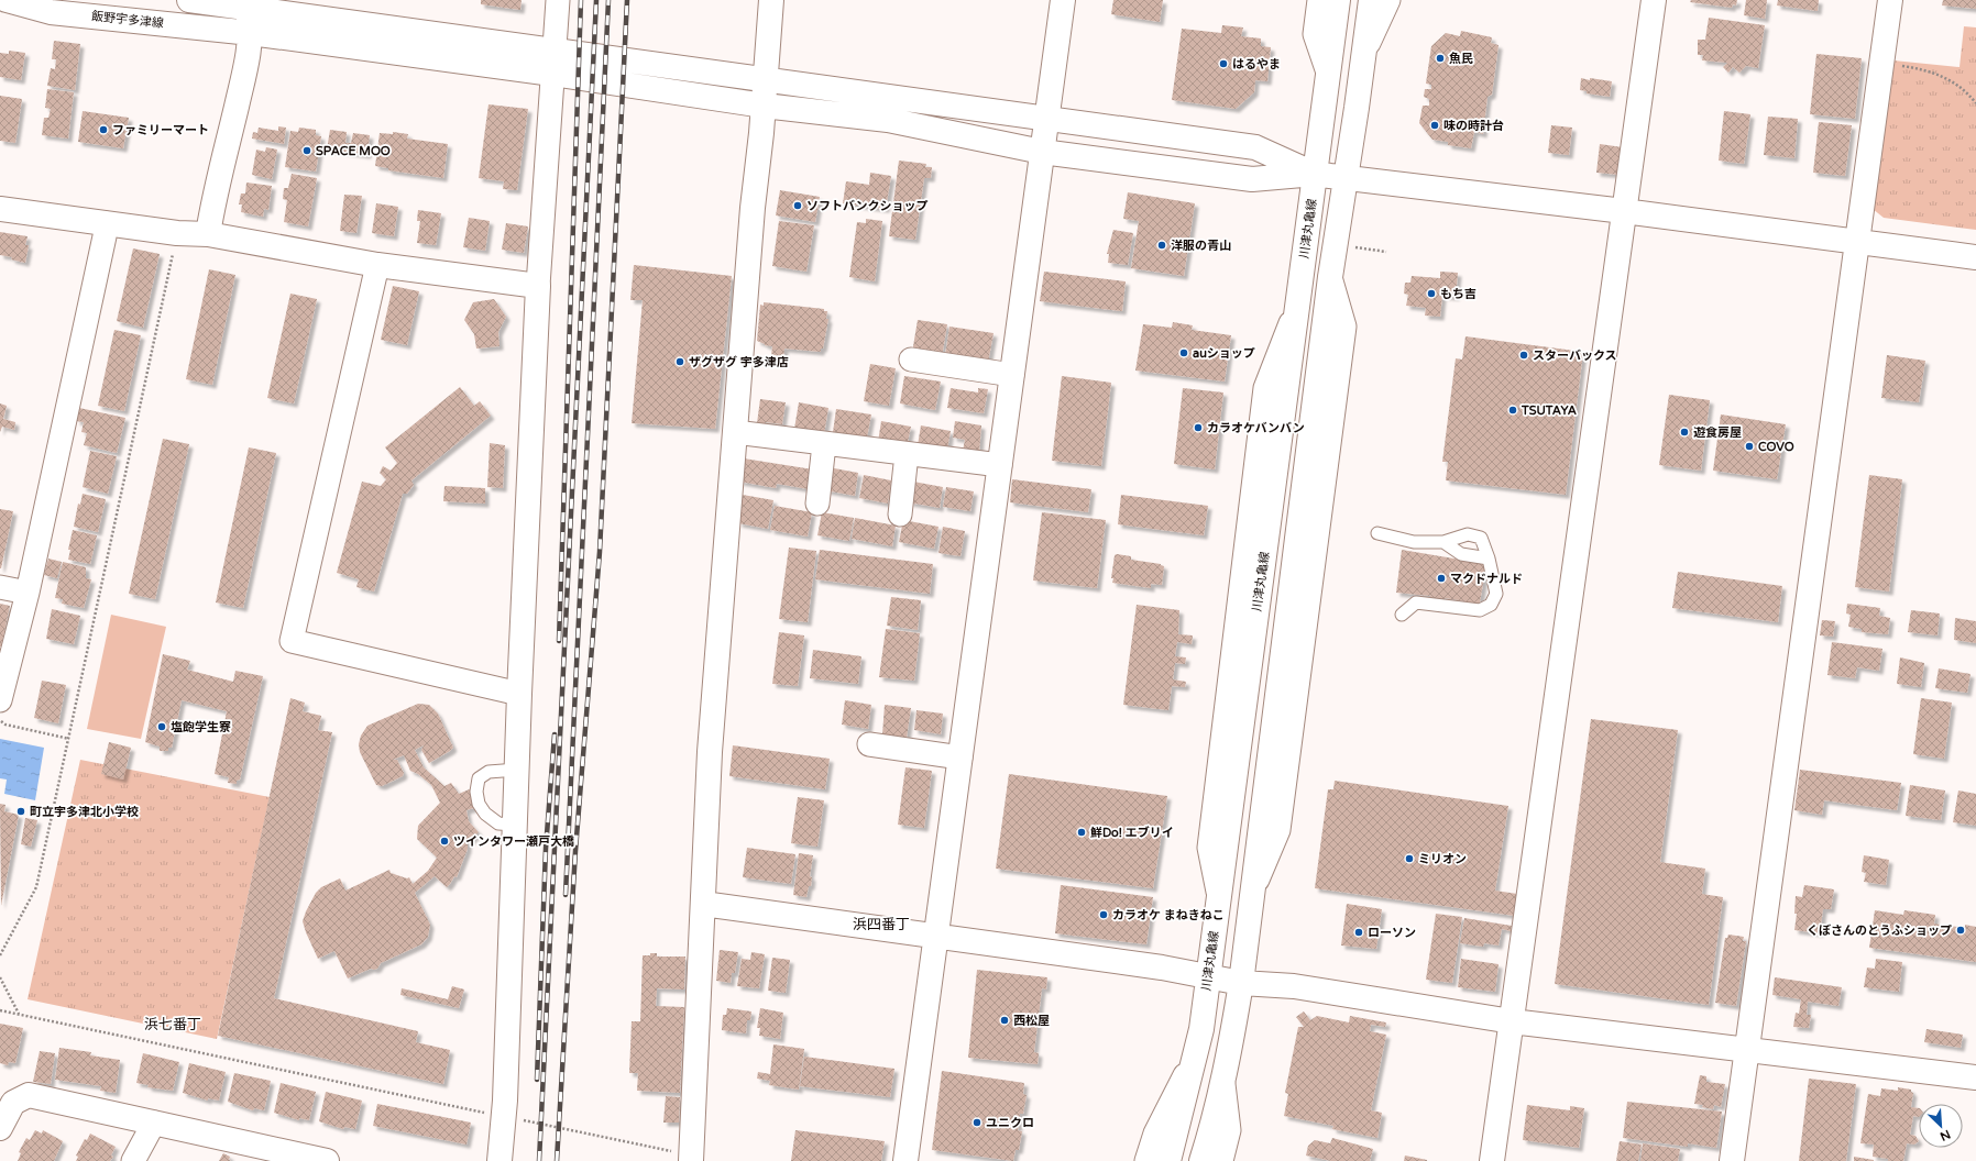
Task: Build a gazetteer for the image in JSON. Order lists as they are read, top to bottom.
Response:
{
  "streets": {
    "street": ["飯野宇多津線", "川津丸亀線"]
  },
  "crossings": [
    ["飯野宇多津線", "川津丸亀線"]
  ],
  "districts": ["浜四番丁", "浜七番丁"],
  "places": [
    "魚民",
    "はるやま",
    "味の時計台",
    "ファミリーマート",
    "SPACE MOO",
    "ソフトバンクショップ",
    "洋服の青山",
    "もち吉",
    "auショップ",
    "スターバックス",
    "ザグザグ 宇多津店",
    "TSUTAYA",
    "カラオケバンバン",
    "遊食房屋",
    "COVO",
    "マクドナルド",
    "塩飽学生寮",
    "町立宇多津北小学校",
    "鮮Do! エブリイ",
    "ツインタワー瀬戸大橋",
    "ミリオン",
    "カラオケ まねきねこ",
    "くぼさんのとうふショップ",
    "ローソン",
    "西松屋",
    "ユニクロ"
  ],
  "north": "bottom right"
}
